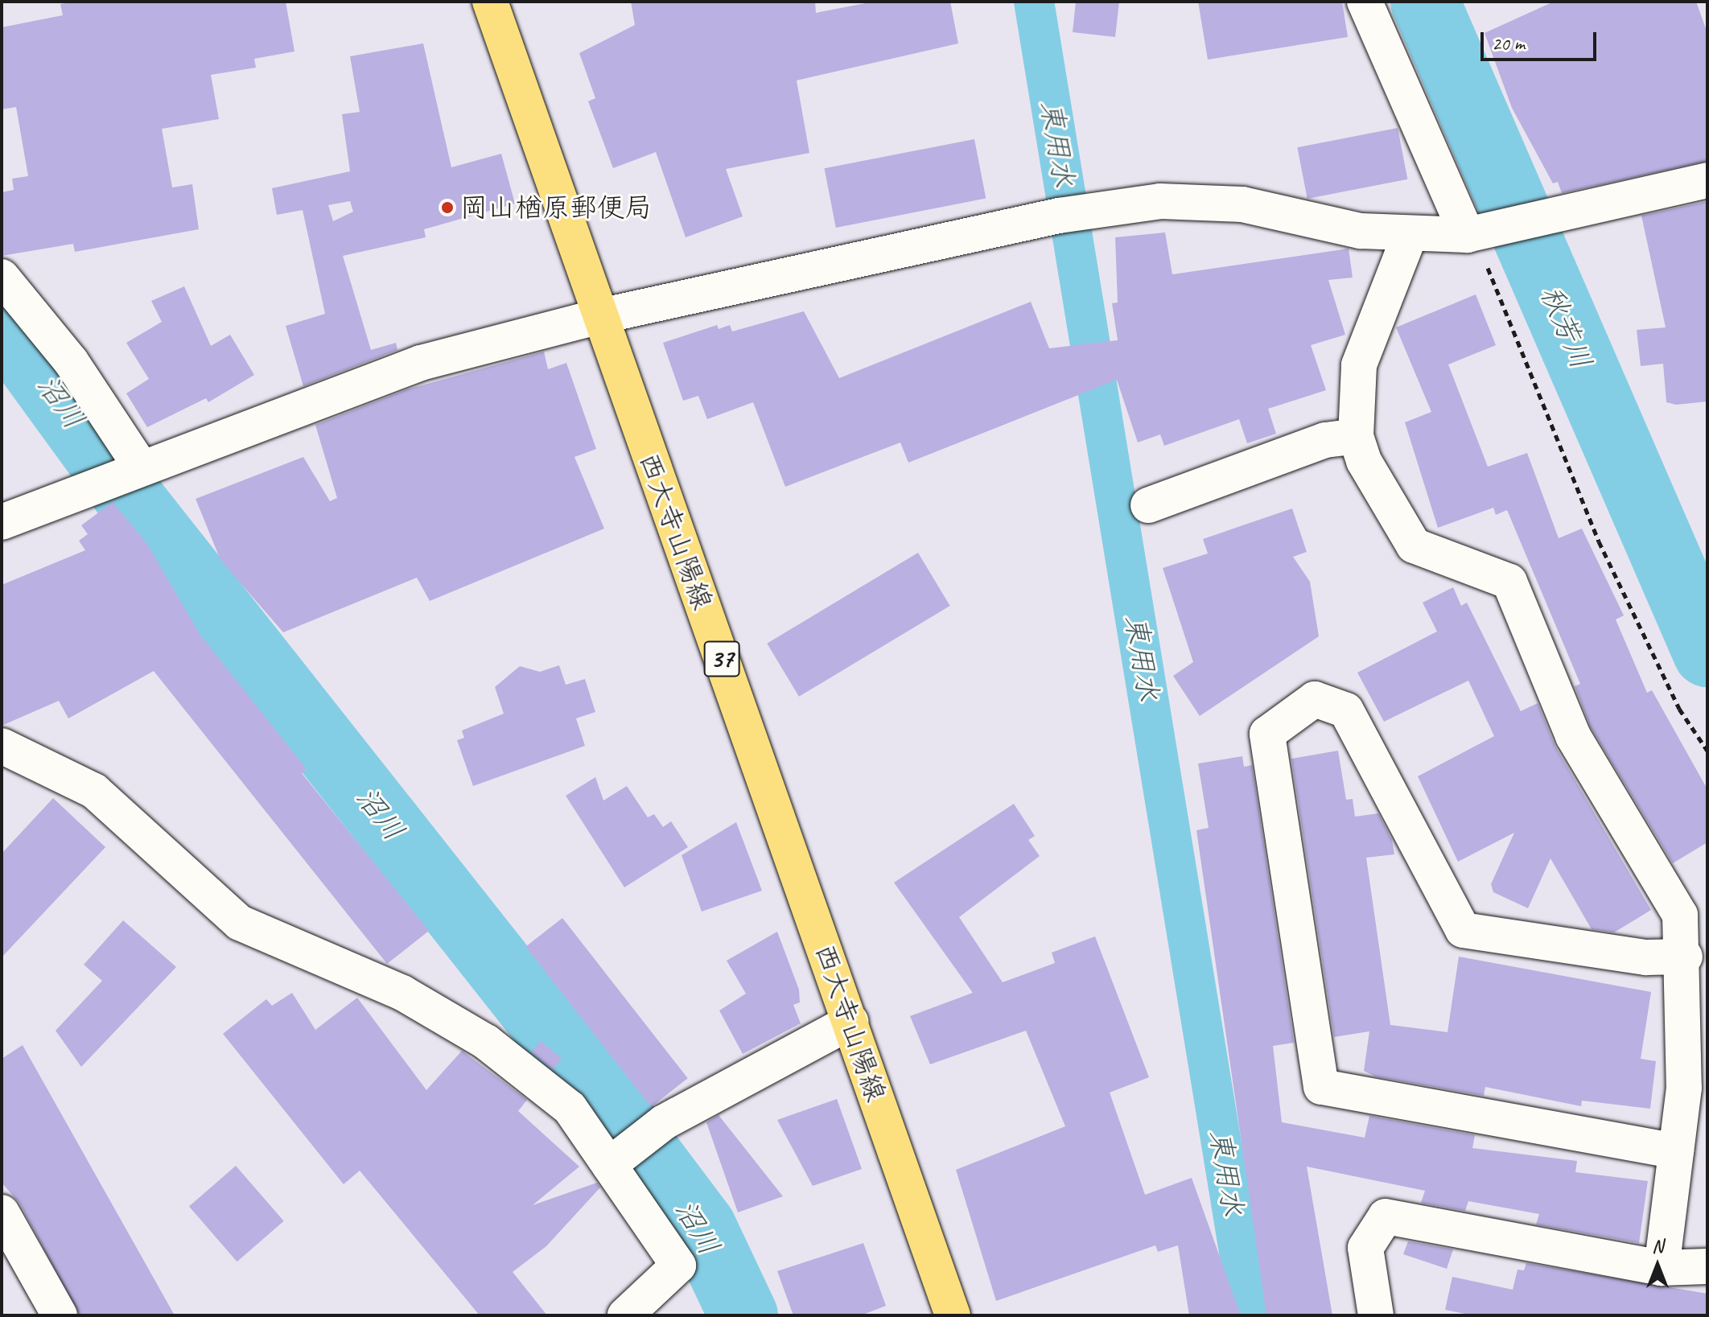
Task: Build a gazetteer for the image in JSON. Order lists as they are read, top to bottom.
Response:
{
  "streets": {
    "main road": ["西大寺山陽線", "37"]
  },
  "water": ["東用水", "秋芳川", "沼川"],
  "places": ["岡山楢原郵便局"],
  "scale_bar": "20 m",
  "north": "top"
}
